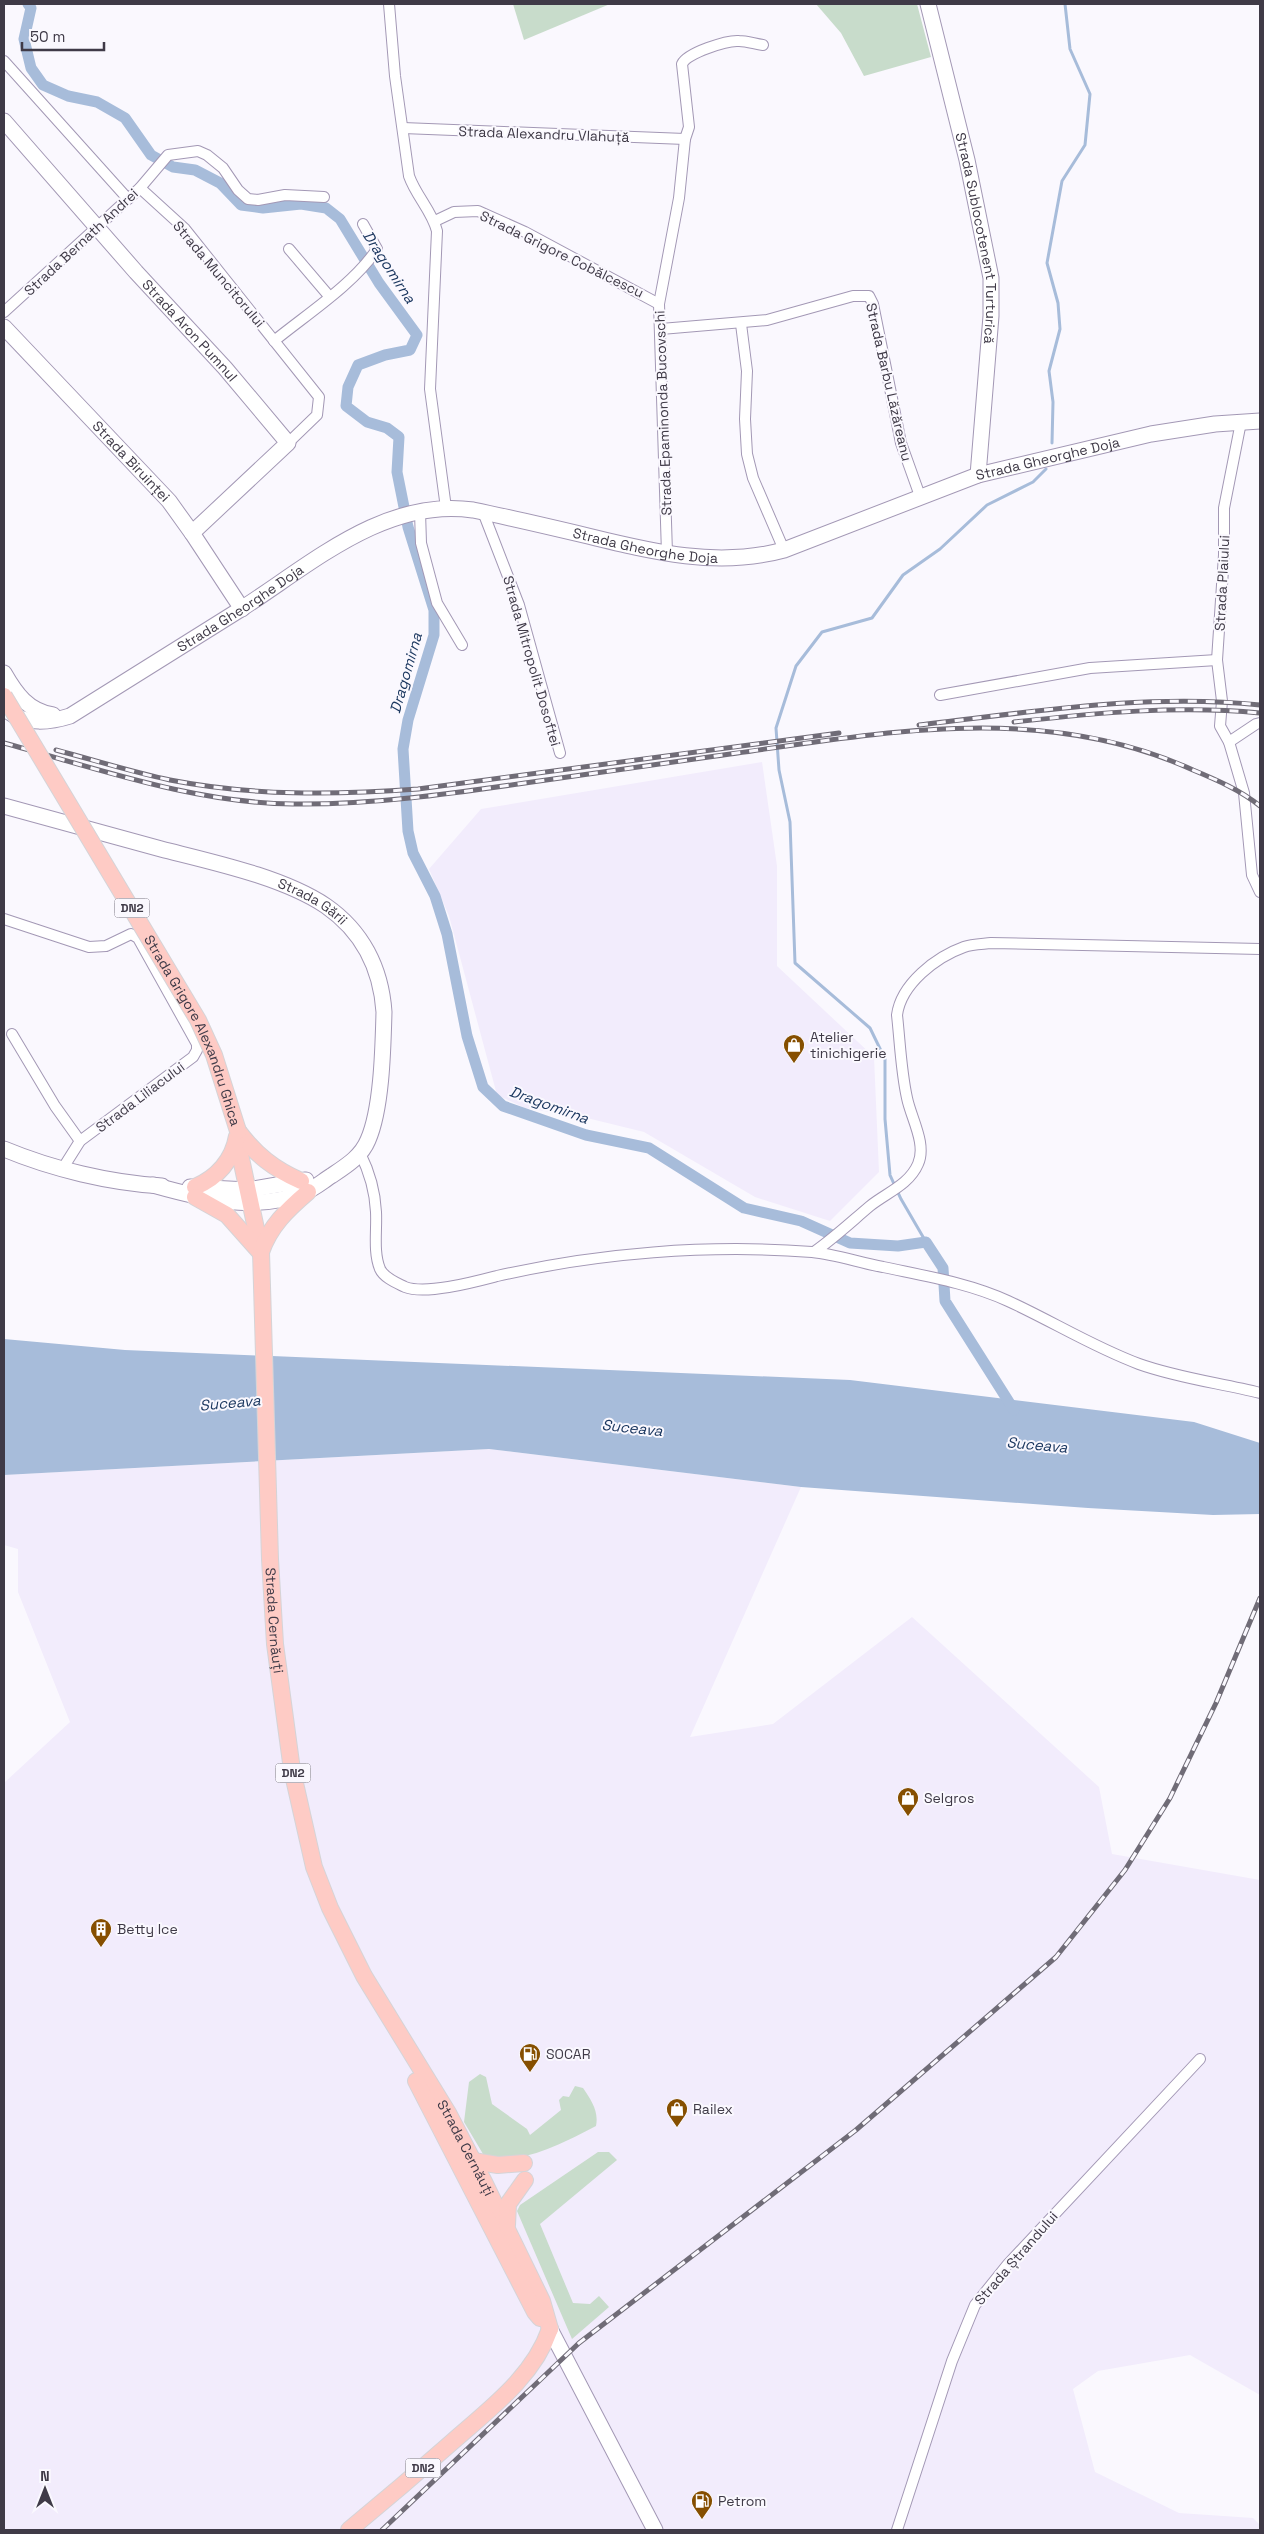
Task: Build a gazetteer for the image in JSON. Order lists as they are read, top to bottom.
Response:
{
  "streets": {
    "main road": ["DN2", "Strada Grigore Alexandru Ghica", "Strada Cernăuți"],
    "street": [
      "Strada Alexandru Vlahuță",
      "Strada Sublocotenent Turturică",
      "Strada Bernath Andrei",
      "Strada Grigore Cobălcescu",
      "Strada Muncitorului",
      "Strada Aron Pumnul",
      "Strada Barbu Lăzăreanu",
      "Strada Epaminonda Bucovschi",
      "Strada Gheorghe Doja",
      "Strada Biruinței",
      "Strada Plaiului",
      "Strada Mitropolit Dosoftei",
      "Strada Gării",
      "Strada Liliacului",
      "Strada Ștrandului"
    ]
  },
  "crossings": [
    ["Strada Alexandru Vlahuță", "Strada Epaminonda Bucovschi"],
    ["Strada Sublocotenent Turturică", "Strada Gheorghe Doja"],
    ["Strada Bernath Andrei", "Strada Muncitorului"],
    ["Strada Bernath Andrei", "Strada Aron Pumnul"],
    ["Strada Grigore Cobălcescu", "Strada Epaminonda Bucovschi"],
    ["Strada Muncitorului", "Strada Aron Pumnul"],
    ["Strada Barbu Lăzăreanu", "Strada Gheorghe Doja"],
    ["Strada Epaminonda Bucovschi", "Strada Gheorghe Doja"],
    ["Strada Gheorghe Doja", "Strada Biruinței"],
    ["Strada Gheorghe Doja", "Strada Plaiului"],
    ["Strada Gheorghe Doja", "Strada Mitropolit Dosoftei"],
    ["Strada Gării", "Strada Grigore Alexandru Ghica"],
    ["Strada Gării", "Strada Liliacului"],
    ["DN2", "Strada Cernăuți"],
    ["Strada Grigore Alexandru Ghica", "Strada Cernăuți"]
  ],
  "water": ["Dragomirna", "Suceava"],
  "places": {
    "shop": ["Atelier tinichigerie", "Selgros", "Railex"],
    "building": ["Betty Ice"],
    "fuel station": ["SOCAR", "Petrom"]
  },
  "scale_bar": "50 m",
  "north": "top"
}
